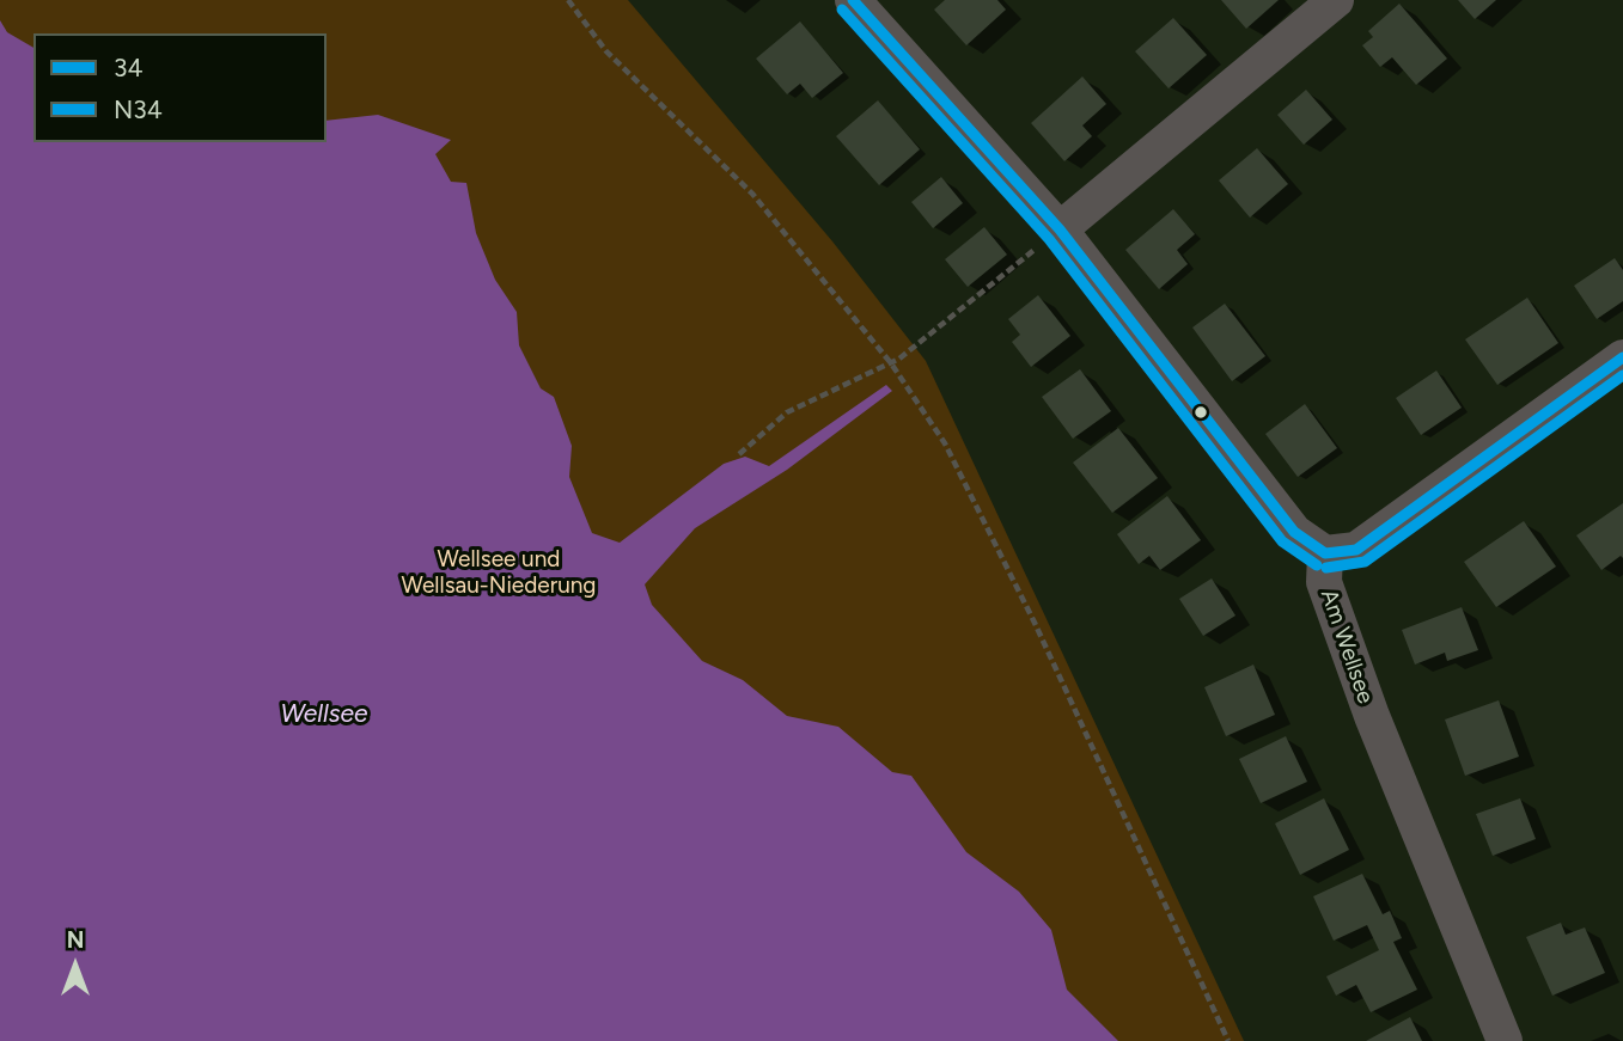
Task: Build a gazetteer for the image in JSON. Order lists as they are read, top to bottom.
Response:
{
  "streets": {
    "street": ["Am Wellsee"]
  },
  "water": ["Wellsee"],
  "parks": ["Wellsee und Wellsau-Niederung"],
  "lines": ["transit line 34", "transit line N34"],
  "legend": ["34", "N34"],
  "north": "top"
}
